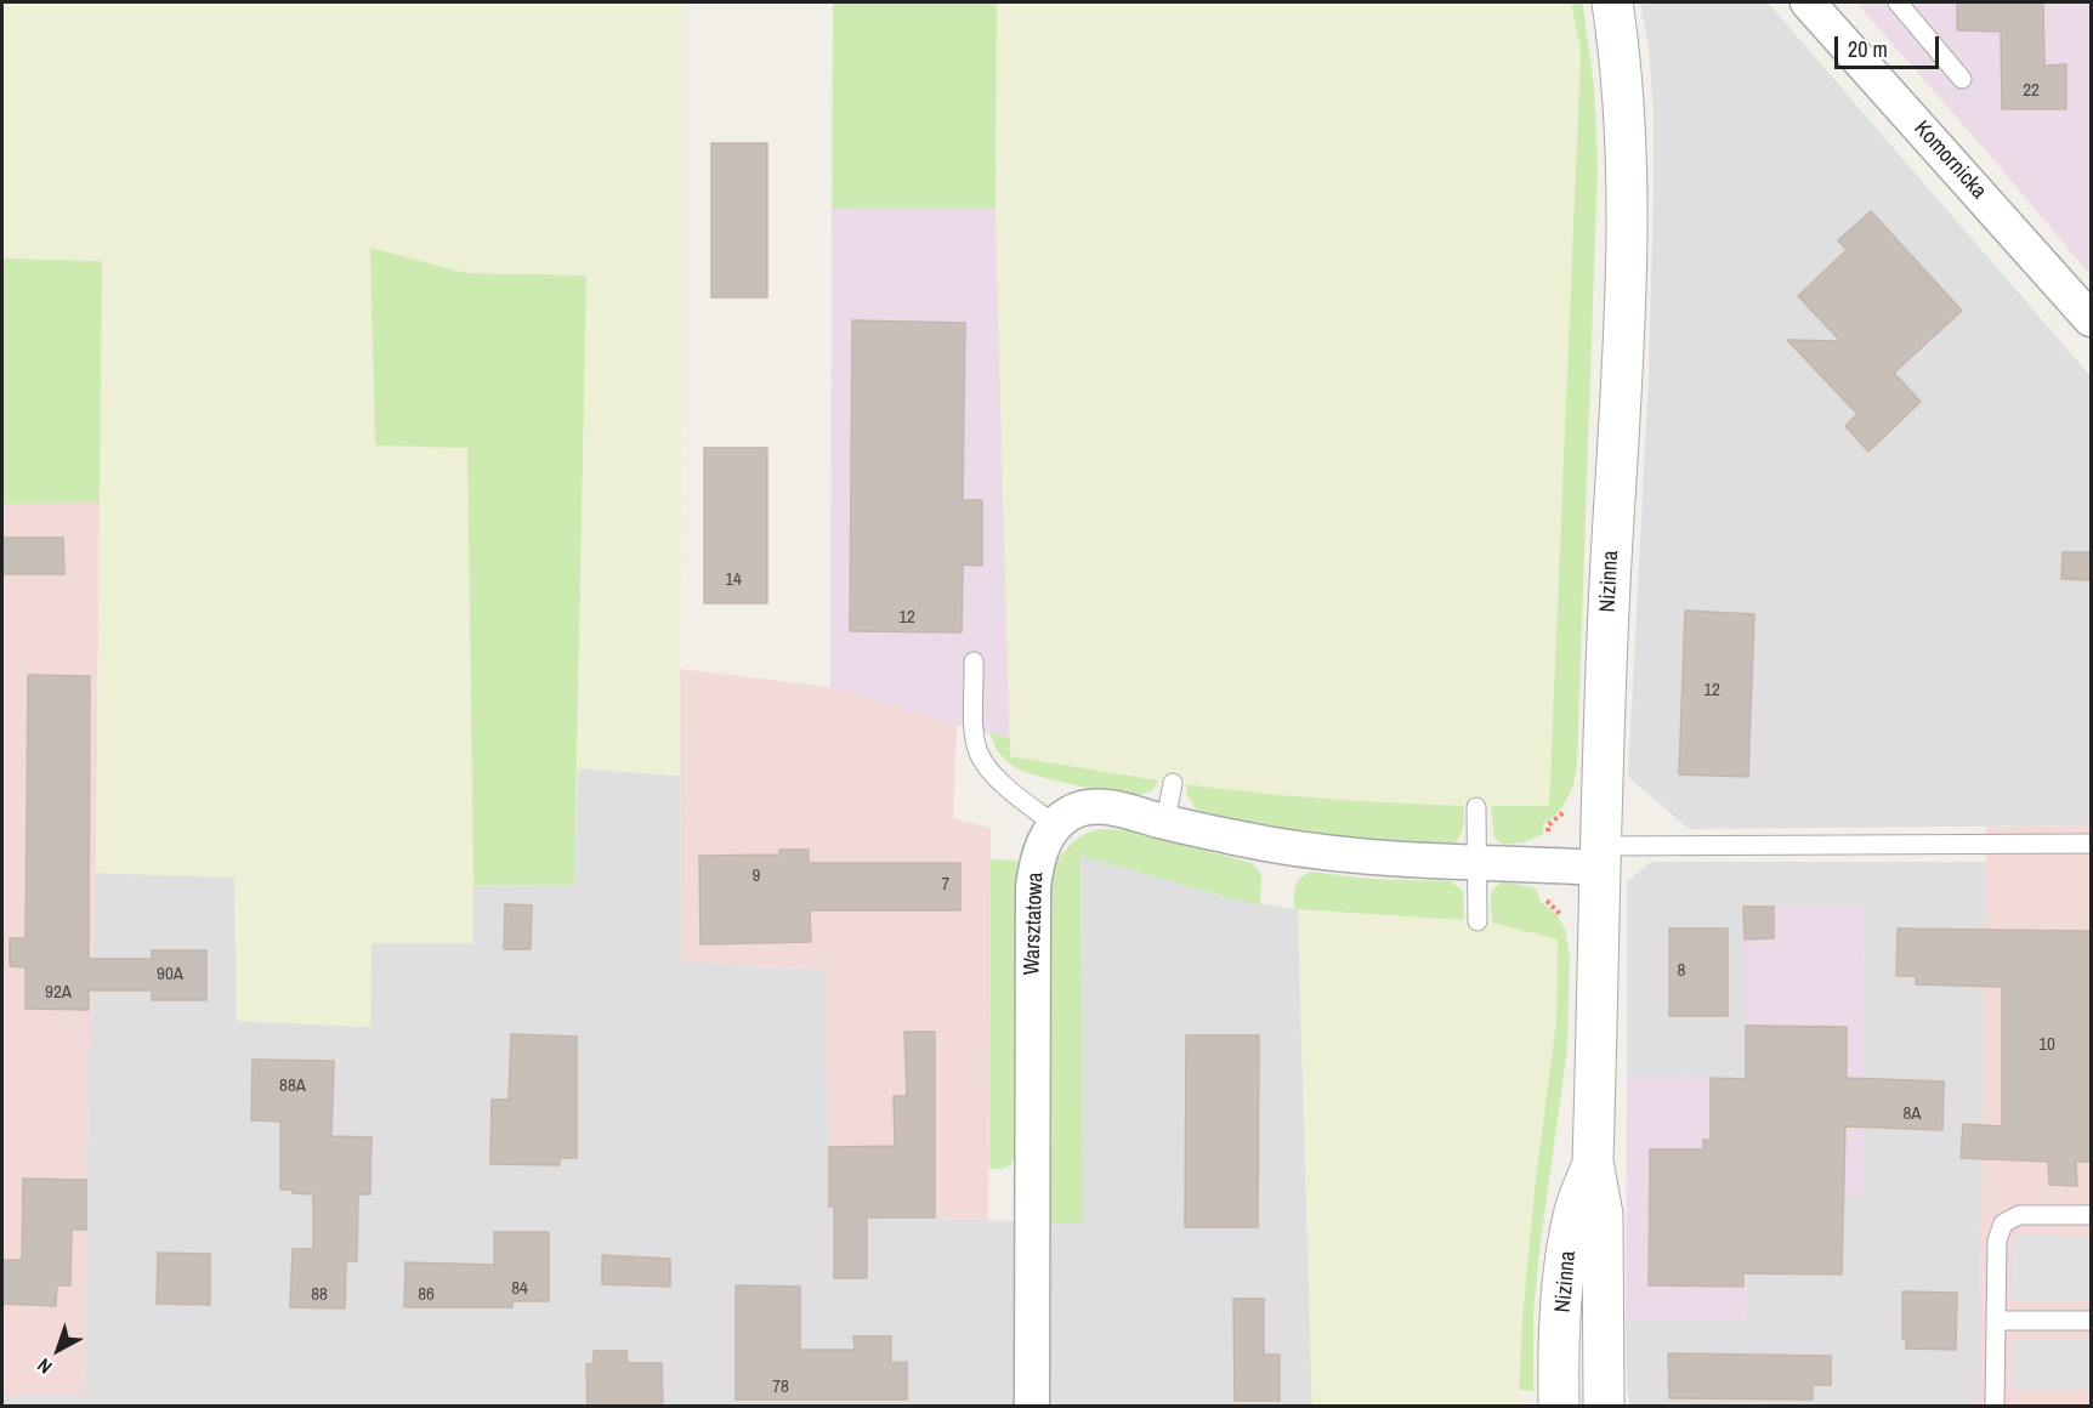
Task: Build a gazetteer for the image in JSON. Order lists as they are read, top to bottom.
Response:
{
  "streets": {
    "street": ["Komornicka", "Nizinna", "Warsztatowa"]
  },
  "house_numbers": [
    "22",
    "14",
    "12",
    "12",
    "9",
    "7",
    "8",
    "90A",
    "92A",
    "10",
    "88A",
    "8A",
    "84",
    "88",
    "86",
    "78"
  ],
  "scale_bar": "20 m",
  "north": "bottom left"
}
